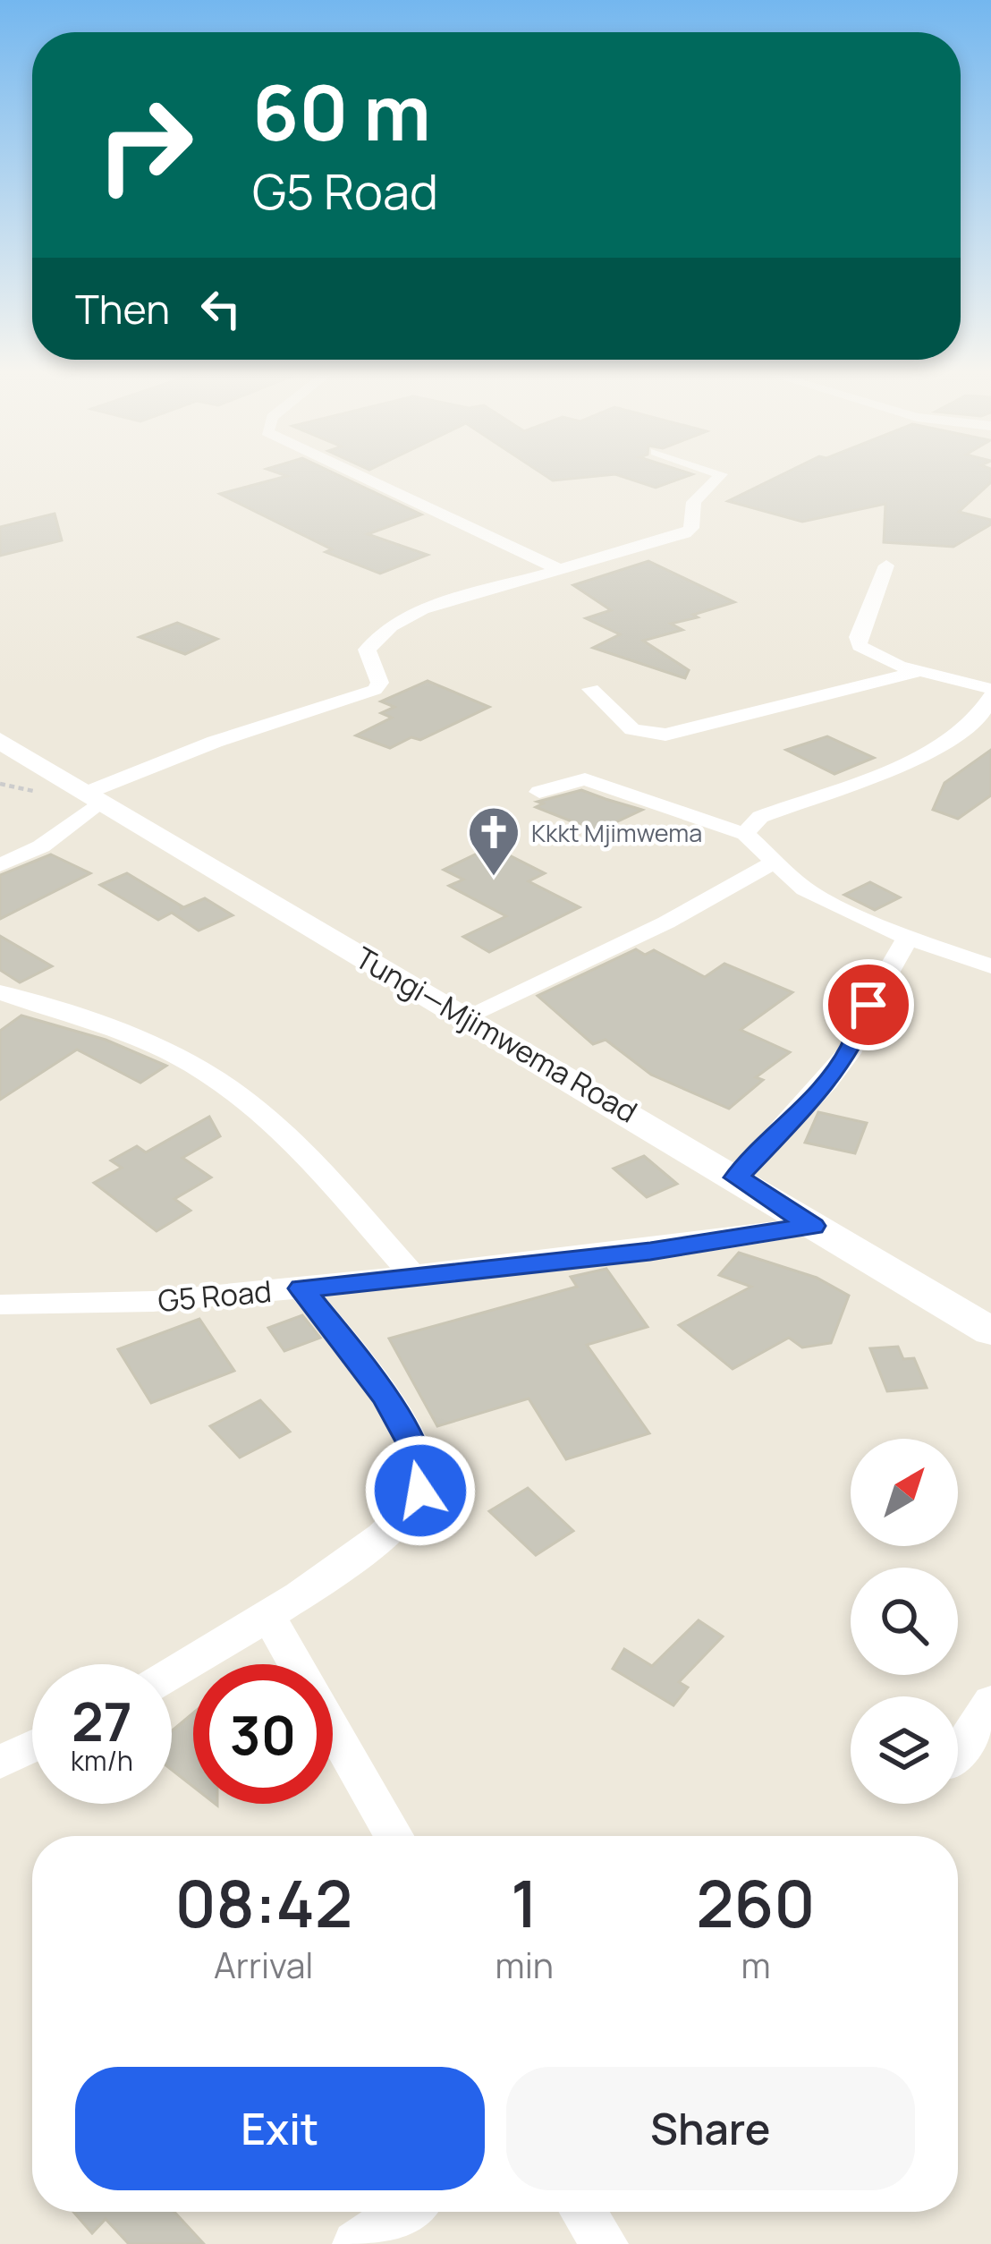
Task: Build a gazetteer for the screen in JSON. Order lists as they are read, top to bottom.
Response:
{
  "streets": {
    "street": ["Tungi—Mjimwema Road", "G5 Road"]
  },
  "crossings": [
    ["Tungi—Mjimwema Road", "G5 Road"]
  ],
  "places": {
    "church": ["Kkkt Mjimwema"]
  },
  "north": "top right",
  "page": {
    "turn": ["60 m", "G5 Road"],
    "then": "Then",
    "speed": "27 km/h",
    "limit": "30",
    "eta": [
      "08:42",
      "Arrival",
      "1",
      "min",
      "260",
      "m"
    ],
    "buttons": ["Exit", "Share"]
  }
}
